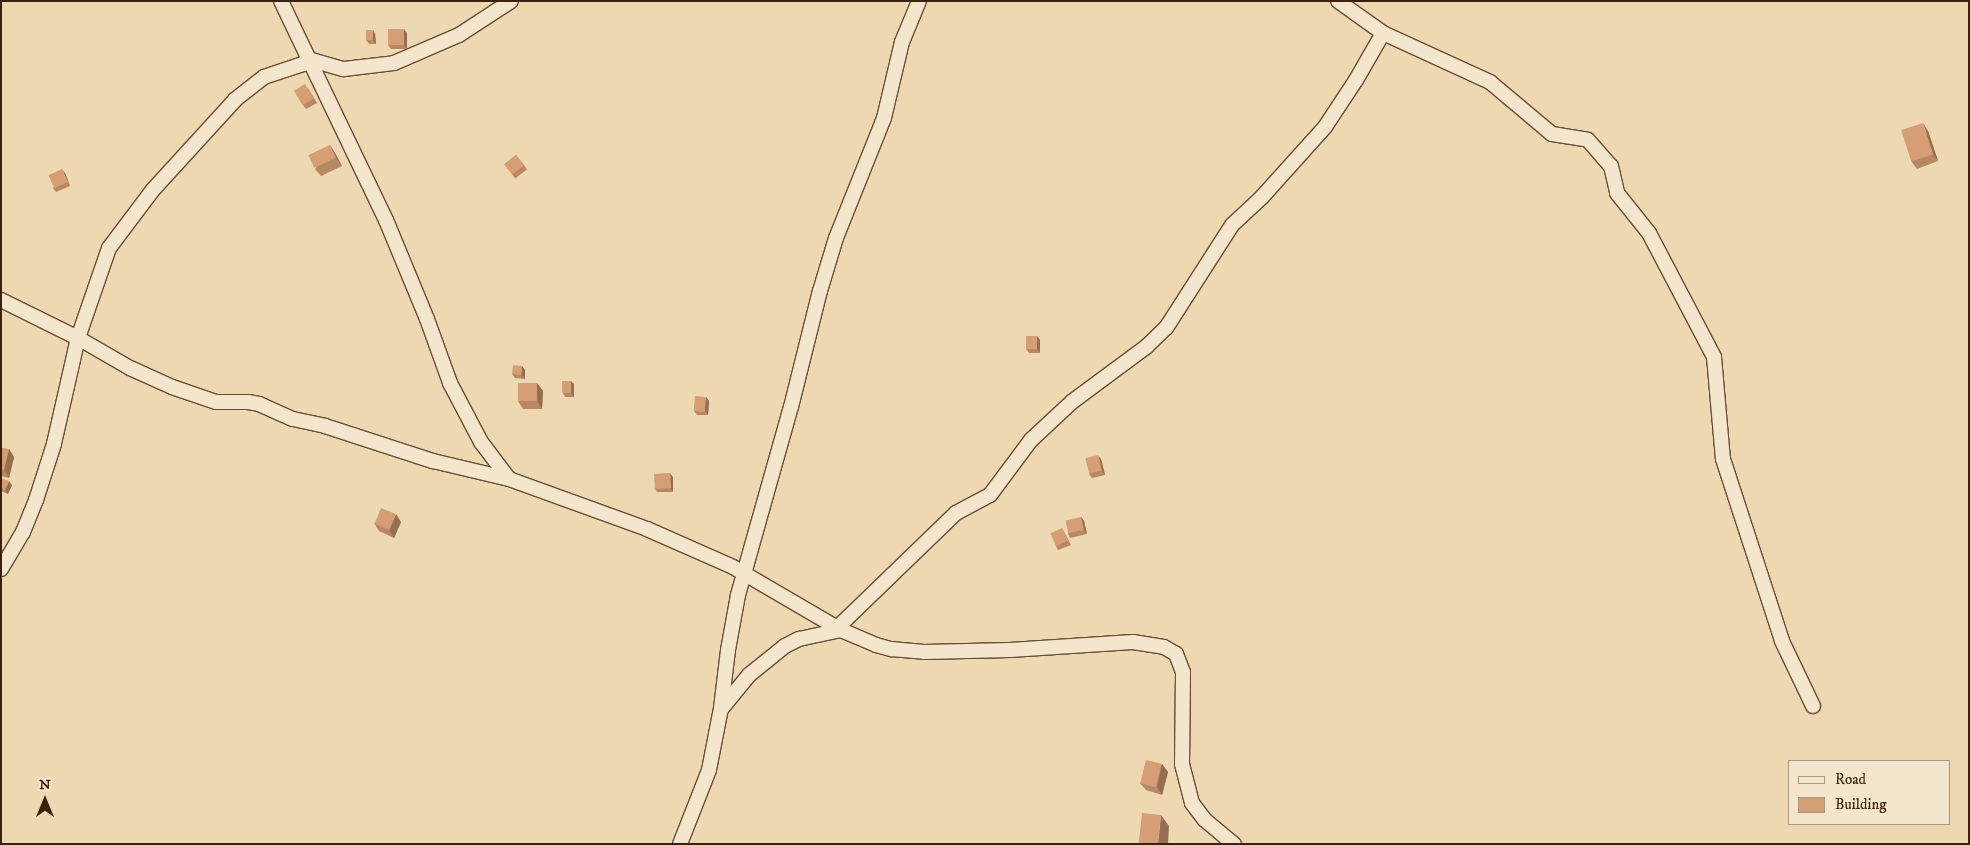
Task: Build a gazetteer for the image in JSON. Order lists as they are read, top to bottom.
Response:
{
  "legend": ["Road", "Building"],
  "north": "top"
}
